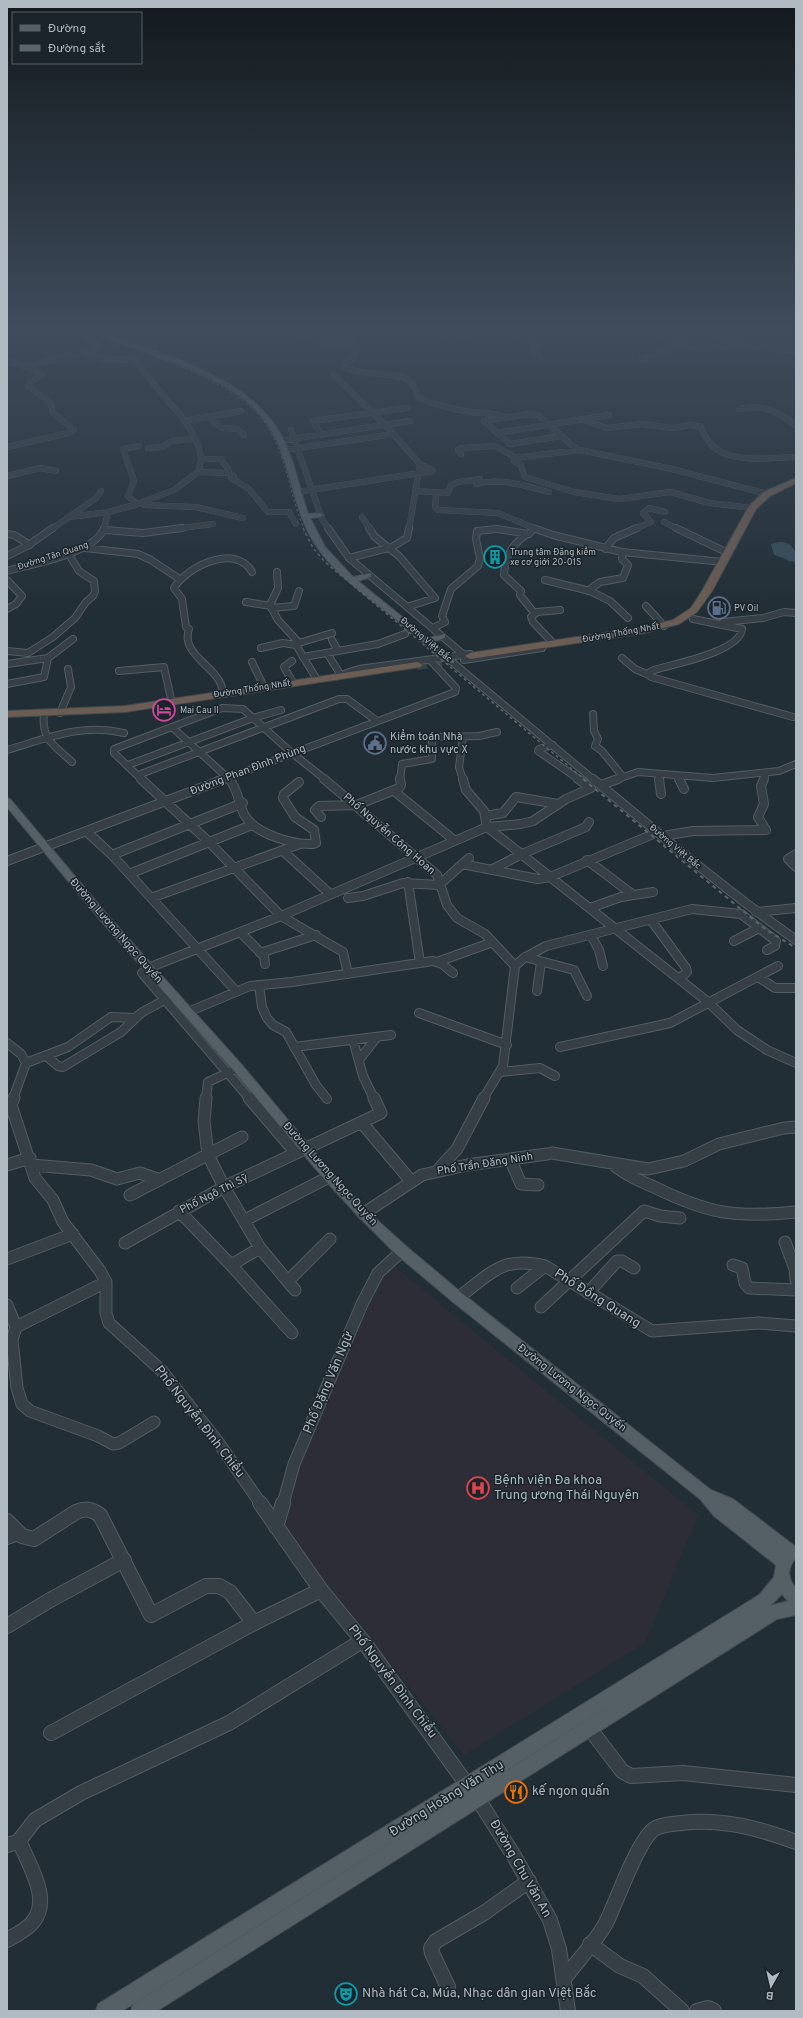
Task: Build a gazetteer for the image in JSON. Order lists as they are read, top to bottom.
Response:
{
  "streets": {
    "highway": ["Đường Thống Nhất"],
    "main road": ["Đường Việt Bắc", "Đường Lương Ngọc Quyến", "Đường Hoàng Văn Thụ"],
    "street": [
      "Đường Tân Quang",
      "Đường Phan Đình Phùng",
      "Phố Nguyễn Công Hoan",
      "Phố Trần Đăng Ninh",
      "Phố Ngô Thì Sỹ",
      "Phố Đồng Quang",
      "Phố Đặng Văn Ngữ",
      "Phố Nguyễn Đình Chiểu",
      "Đường Chu Văn An"
    ]
  },
  "crossings": [
    ["Đường Phan Đình Phùng", "Phố Nguyễn Công Hoan"],
    ["Đường Phan Đình Phùng", "Đường Lương Ngọc Quyến"],
    ["Đường Lương Ngọc Quyến", "Phố Trần Đăng Ninh"],
    ["Đường Lương Ngọc Quyến", "Phố Ngô Thì Sỹ"],
    ["Đường Lương Ngọc Quyến", "Phố Đồng Quang"],
    ["Đường Lương Ngọc Quyến", "Phố Đặng Văn Ngữ"],
    ["Phố Đặng Văn Ngữ", "Phố Nguyễn Đình Chiểu"],
    ["Phố Nguyễn Đình Chiểu", "Đường Hoàng Văn Thụ"],
    ["Phố Nguyễn Đình Chiểu", "Đường Chu Văn An"],
    ["Đường Hoàng Văn Thụ", "Đường Chu Văn An"]
  ],
  "places": {
    "building": ["Trung tâm Đăng kiểm xe cơ giới 20-01S"],
    "fuel station": ["PV Oil"],
    "hotel": ["Mai Cau II"],
    "public building": ["Kiểm toán Nhà nước khu vực X"],
    "hospital": ["Bệnh viện Đa khoa Trung ương Thái Nguyên"],
    "restaurant": ["kế ngon quấn"],
    "theatre": ["Nhà hát Ca, Múa, Nhạc dân gian Việt Bắc"]
  },
  "legend": ["Đường", "Đường sắt"],
  "north": "bottom"
}
